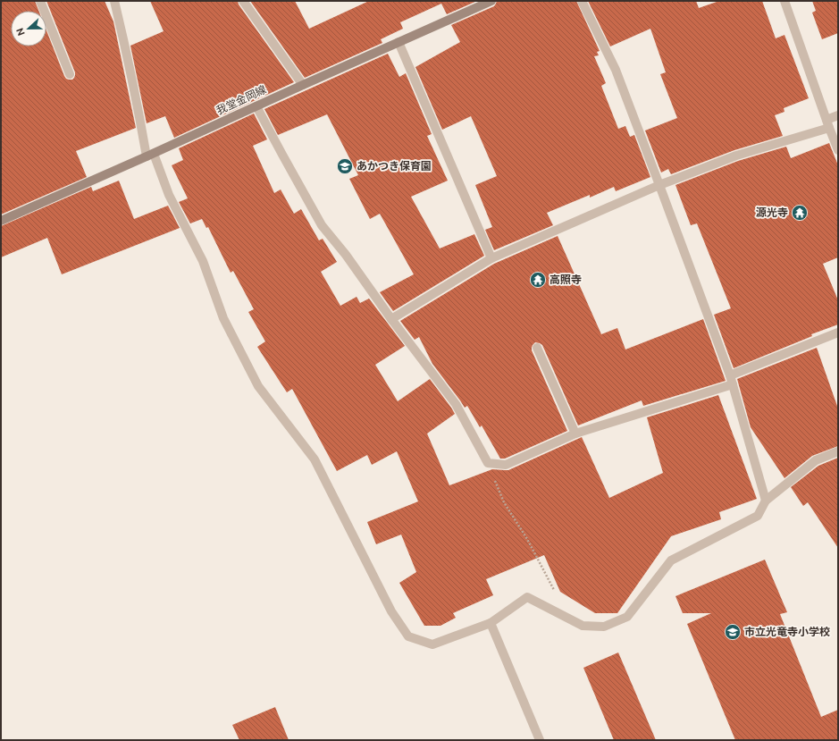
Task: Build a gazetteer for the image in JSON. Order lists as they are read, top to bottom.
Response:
{
  "streets": {
    "main road": ["我堂金岡線"]
  },
  "places": {
    "school or university": ["あかつき保育園", "市立光竜寺小学校"],
    "temple": ["源光寺", "高照寺"]
  },
  "north": "left"
}
